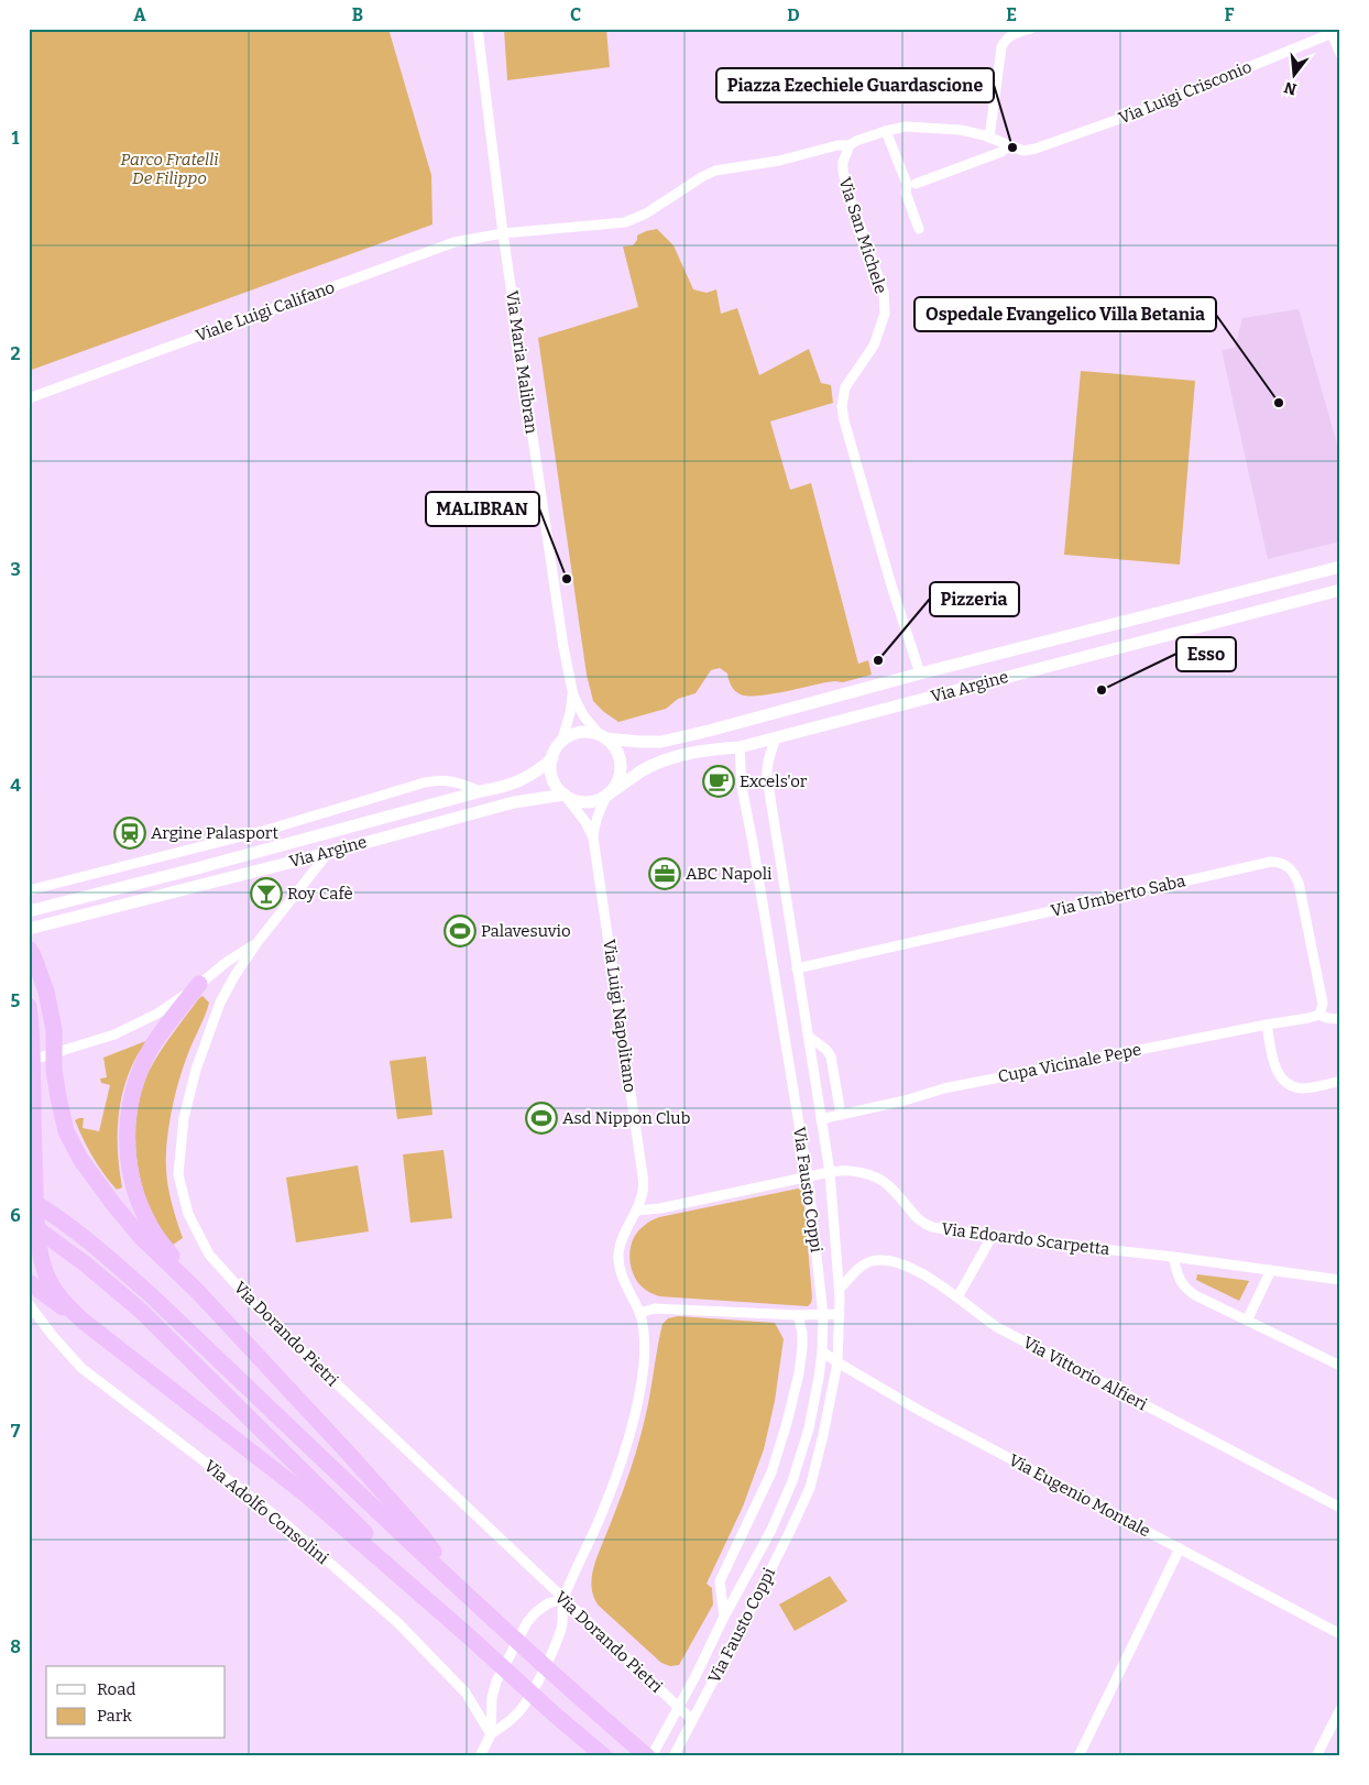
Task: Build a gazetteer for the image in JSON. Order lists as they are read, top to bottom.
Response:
{
  "streets": {
    "street": [
      "Via Luigi Crisconio",
      "Via San Michele",
      "Viale Luigi Califano",
      "Via Maria Malibran",
      "Via Argine",
      "Via Umberto Saba",
      "Via Luigi Napolitano",
      "Cupa Vicinale Pepe",
      "Via Fausto Coppi",
      "Via Edoardo Scarpetta",
      "Via Dorando Pietri",
      "Via Vittorio Alfieri",
      "Via Eugenio Montale",
      "Via Adolfo Consolini"
    ]
  },
  "crossings": [
    ["Via San Michele", "Viale Luigi Califano"],
    ["Via San Michele", "Via Argine"],
    ["Viale Luigi Califano", "Via Maria Malibran"],
    ["Via Maria Malibran", "Via Argine"],
    ["Via Maria Malibran", "Via Luigi Napolitano"],
    ["Via Argine", "Via Luigi Napolitano"],
    ["Via Argine", "Via Fausto Coppi"],
    ["Via Argine", "Via Dorando Pietri"],
    ["Via Umberto Saba", "Cupa Vicinale Pepe"],
    ["Via Umberto Saba", "Via Fausto Coppi"],
    ["Via Luigi Napolitano", "Via Edoardo Scarpetta"],
    ["Via Luigi Napolitano", "Via Dorando Pietri"],
    ["Via Luigi Napolitano", "Via Adolfo Consolini"],
    ["Cupa Vicinale Pepe", "Via Fausto Coppi"],
    ["Via Fausto Coppi", "Via Edoardo Scarpetta"],
    ["Via Fausto Coppi", "Via Dorando Pietri"],
    ["Via Fausto Coppi", "Via Vittorio Alfieri"],
    ["Via Fausto Coppi", "Via Eugenio Montale"]
  ],
  "parks": ["Parco Fratelli De Filippo"],
  "places": {
    "other": [
      "Piazza Ezechiele Guardascione",
      "Ospedale Evangelico Villa Betania",
      "MALIBRAN",
      "Pizzeria",
      "Esso"
    ],
    "cafe": ["Excels'or"],
    "station": ["Argine Palasport"],
    "office": ["ABC Napoli"],
    "bar": ["Roy Cafè"],
    "sports": ["Palavesuvio", "Asd Nippon Club"]
  },
  "legend": ["Road", "Park"],
  "north": "bottom",
  "grid": {
    "columns": [
      "A",
      "B",
      "C",
      "D",
      "E",
      "F"
    ],
    "rows": [
      "1",
      "2",
      "3",
      "4",
      "5",
      "6",
      "7",
      "8"
    ]
  }
}
